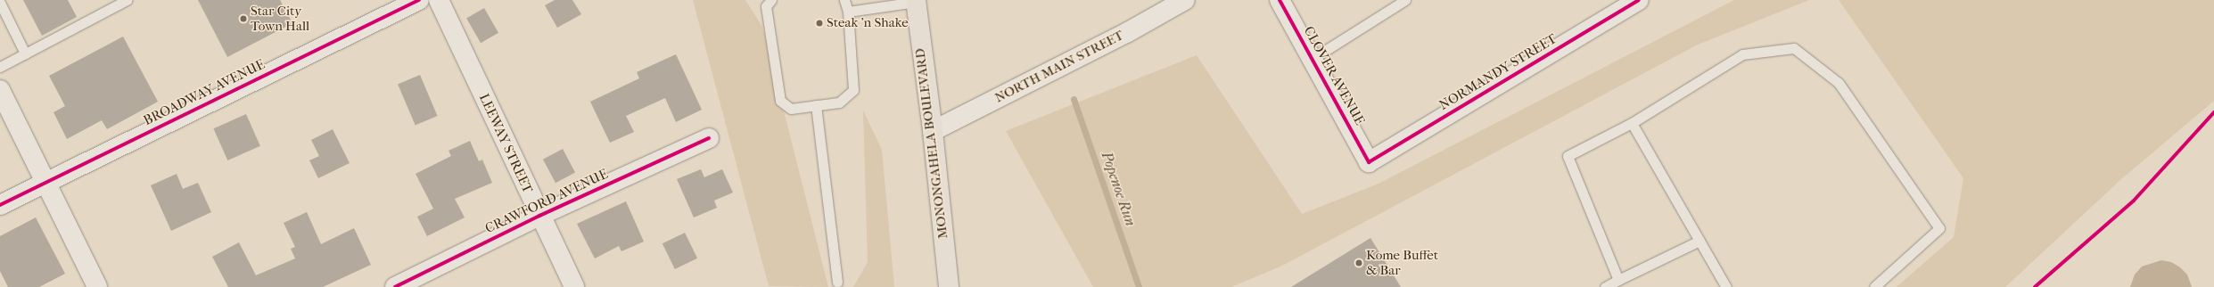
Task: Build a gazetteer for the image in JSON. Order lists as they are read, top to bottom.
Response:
{
  "streets": {
    "main road": ["MONONGAHELA BOULEVARD"],
    "street": [
      "NORTH MAIN STREET",
      "NORMANDY STREET",
      "CLOVER AVENUE",
      "BROADWAY AVENUE",
      "LEEWAY STREET",
      "CRAWFORD AVENUE"
    ]
  },
  "crossings": [
    ["NORTH MAIN STREET", "MONONGAHELA BOULEVARD"],
    ["NORMANDY STREET", "CLOVER AVENUE"],
    ["LEEWAY STREET", "CRAWFORD AVENUE"]
  ],
  "water": ["Popenoe Run"],
  "places": ["Star City Town Hall", "Steak 'n Shake", "Kome Buffet & Bar"]
}
